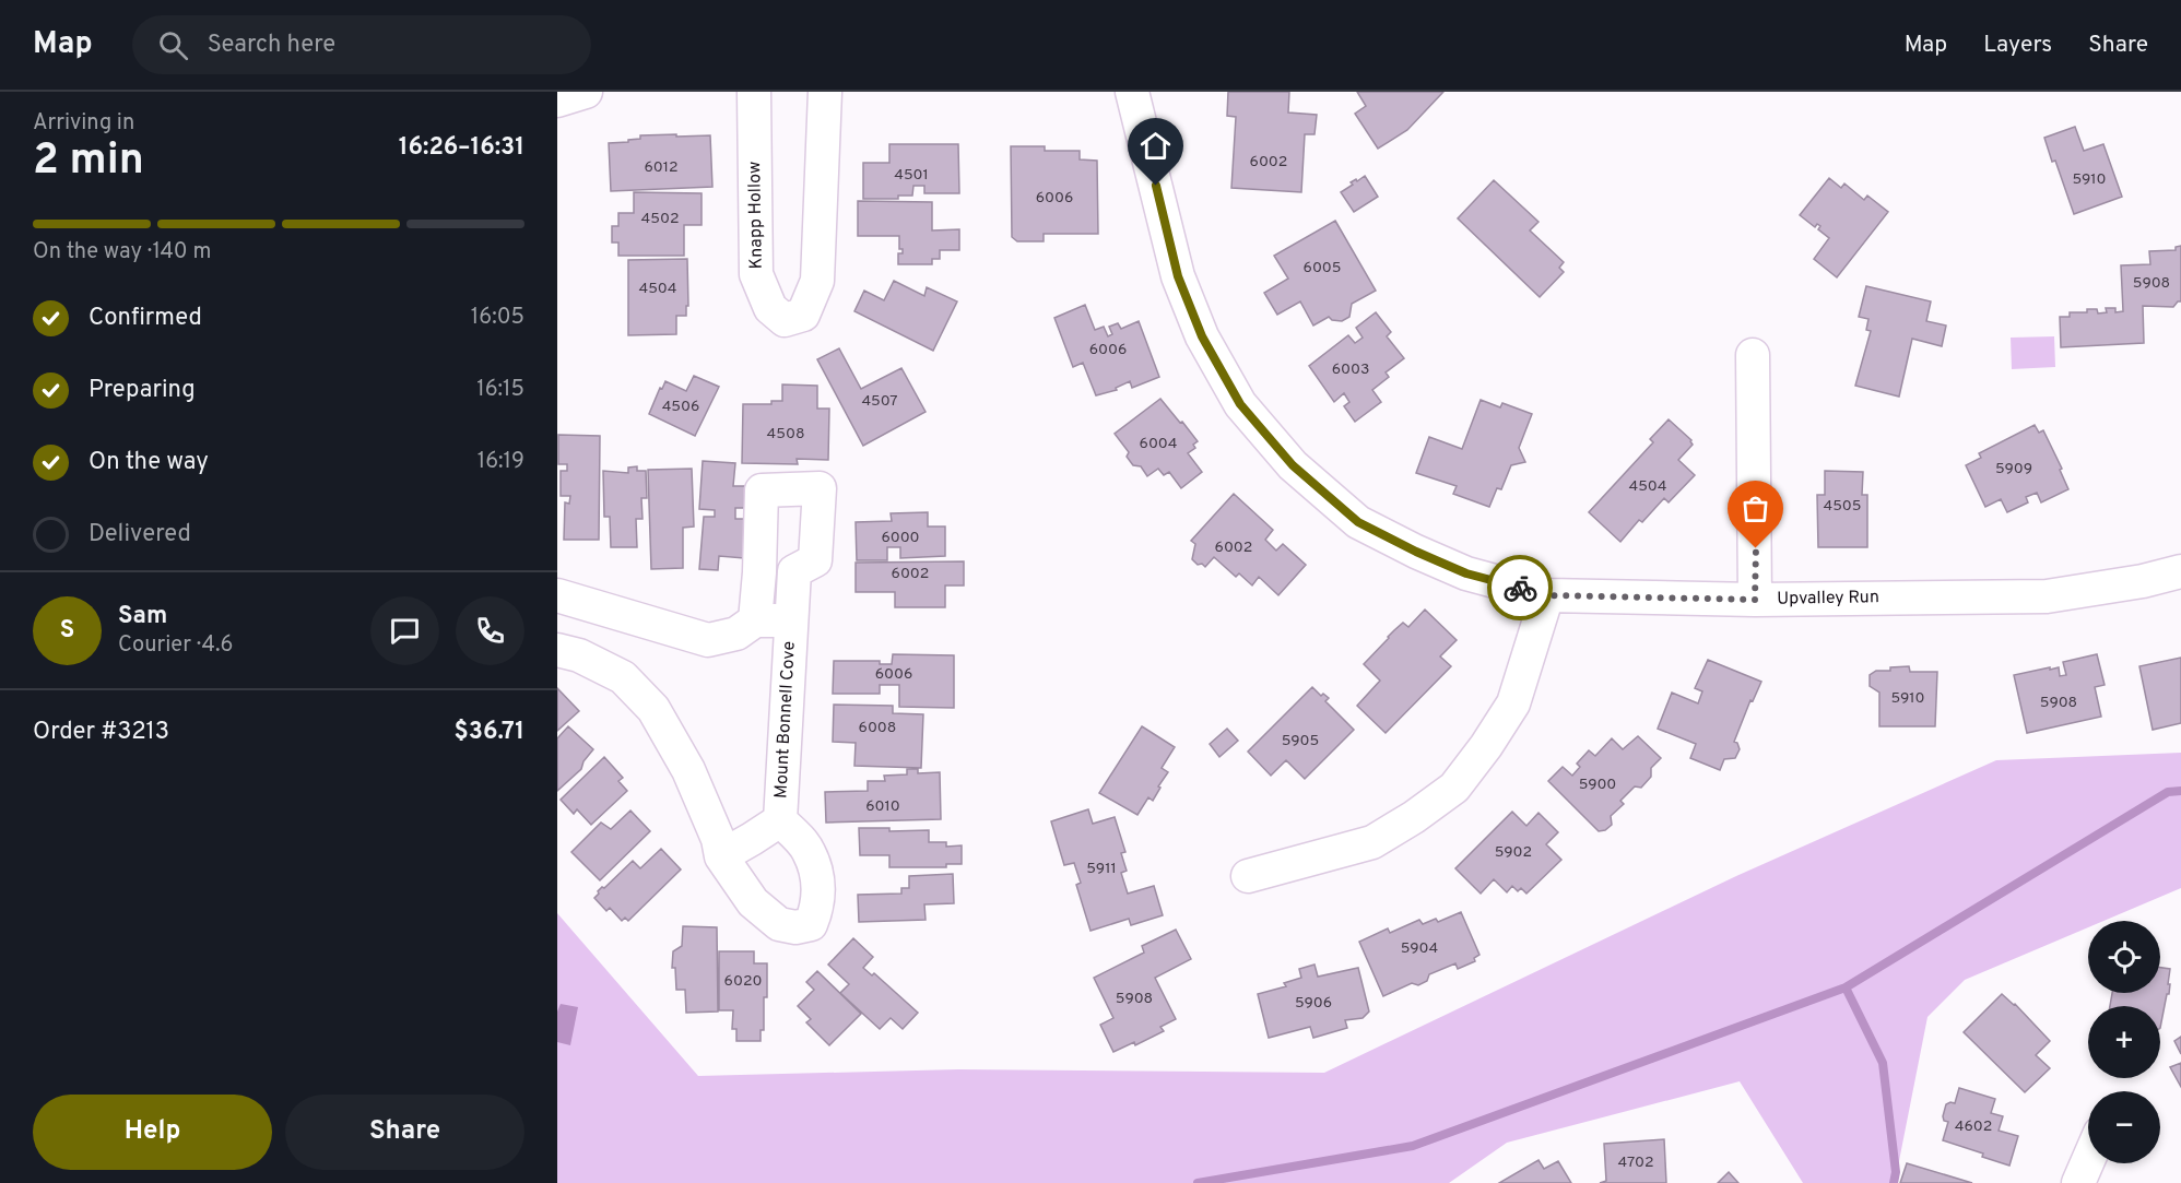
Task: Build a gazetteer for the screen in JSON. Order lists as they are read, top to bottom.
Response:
{
  "streets": {
    "street": ["Knapp Hollow", "Upvalley Run", "Mount Bonnell Cove"]
  },
  "house_numbers": [
    "6002",
    "6012",
    "4501",
    "5910",
    "6006",
    "4502",
    "6005",
    "5908",
    "4504",
    "6006",
    "6003",
    "4507",
    "4506",
    "4508",
    "6004",
    "5909",
    "4504",
    "4505",
    "6000",
    "6002",
    "6002",
    "6006",
    "5910",
    "5908",
    "6008",
    "5905",
    "5900",
    "6010",
    "5902",
    "5911",
    "5904",
    "6020",
    "5908",
    "5906",
    "4602",
    "4702"
  ],
  "page": {
    "header": "Map",
    "search": "Search here",
    "nav": ["Map", "Layers", "Share"],
    "heading": ["2 min", "Arriving in", "16:26–16:31"],
    "panel": [
      "Sam",
      "Courier · 4.6",
      "Order #3213",
      "$36.71"
    ],
    "bar": "On the way · 140 m",
    "list": [
      ["Confirmed", "16:05"],
      ["Preparing", "16:15"],
      ["On the way", "16:19"],
      "Delivered"
    ],
    "round": "S",
    "map_buttons": ["+", "−"],
    "buttons": ["Help", "Share"]
  }
}
